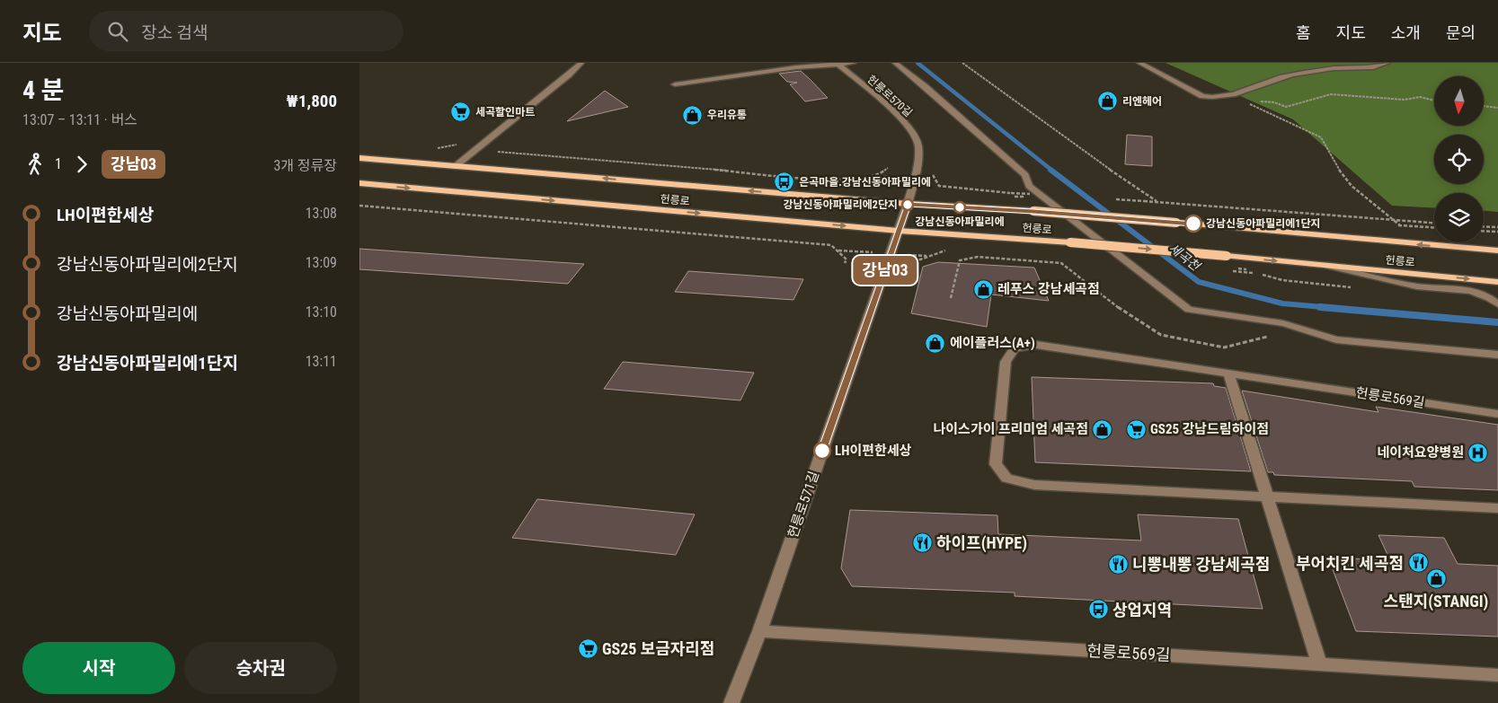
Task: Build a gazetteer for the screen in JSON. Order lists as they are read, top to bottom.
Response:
{
  "streets": {
    "main road": ["헌릉로"],
    "street": ["헌릉로570길", "헌릉로569길", "헌릉로571길"]
  },
  "crossings": [
    ["헌릉로570길", "헌릉로"],
    ["헌릉로570길", "헌릉로571길"],
    ["헌릉로", "헌릉로571길"],
    ["헌릉로569길", "헌릉로571길"]
  ],
  "water": ["세곡천"],
  "places": {
    "shop": [
      "리엔헤어",
      "우리유통",
      "레푸스 강남세곡점",
      "에이플러스(A+)",
      "나이스가이 프리미엄 세곡점",
      "스탠지(STANGI)"
    ],
    "supermarket": ["세곡할인마트", "GS25 강남드림하이점", "GS25 보금자리점"],
    "bus stop": ["은곡마을.강남신동아파밀리에", "상업지역"],
    "other": [
      "강남신동아파밀리에2단지",
      "강남신동아파밀리에",
      "강남신동아파밀리에1단지",
      "LH이편한세상"
    ],
    "hospital": ["네이처요양병원"],
    "restaurant": ["하이프(HYPE)", "부어치킨 세곡점", "니뽕내뽕 강남세곡점"]
  },
  "lines": ["bus line 강남03"],
  "north": "bottom",
  "page": {
    "header": "지도",
    "search": "장소 검색",
    "nav": [
      "홈",
      "지도",
      "소개",
      "문의"
    ],
    "heading": ["4 분", "13:07 – 13:11 · 버스", "₩1,800"],
    "on_map": "강남03",
    "legs": ["1", "강남03", "3개 정류장"],
    "list": [
      {
        "name": "LH이편한세상",
        "value": "13:08"
      },
      {
        "name": "강남신동아파밀리에2단지",
        "value": "13:09"
      },
      {
        "name": "강남신동아파밀리에",
        "value": "13:10"
      },
      {
        "name": "강남신동아파밀리에1단지",
        "value": "13:11"
      }
    ],
    "buttons": ["시작", "승차권"]
  }
}
